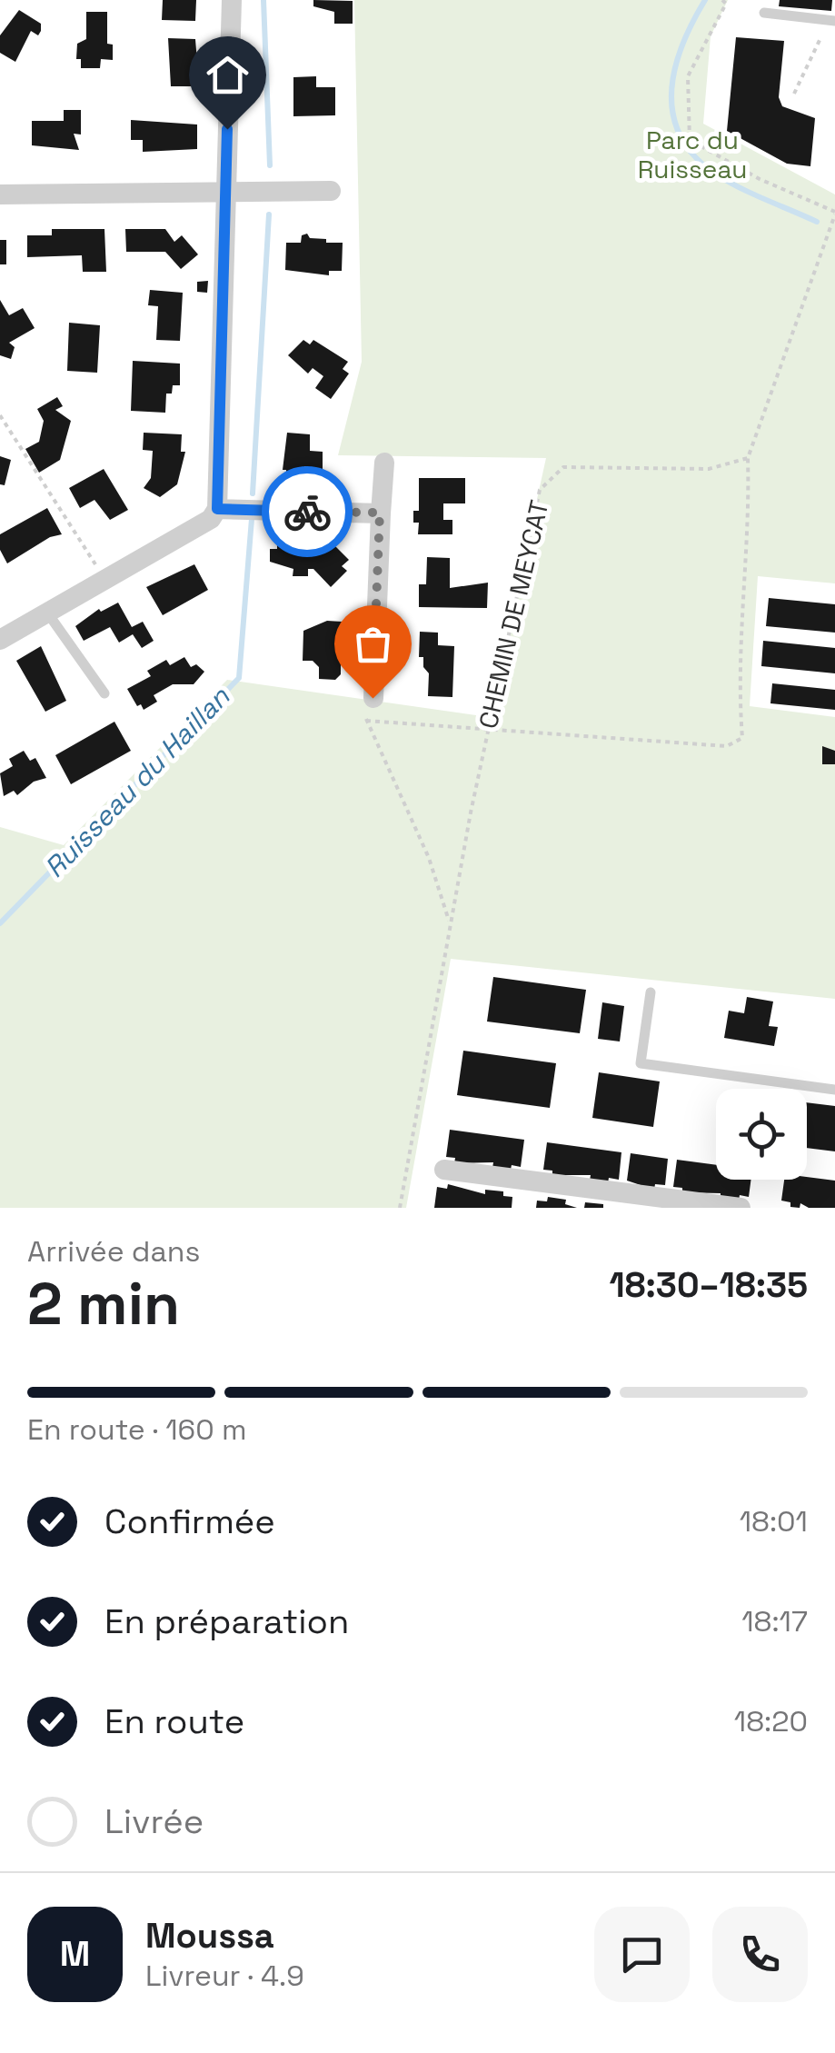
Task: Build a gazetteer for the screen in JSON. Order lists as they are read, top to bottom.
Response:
{
  "streets": {
    "path": ["CHEMIN DE MEYCAT"]
  },
  "water": ["Ruisseau du Haillan"],
  "parks": ["Parc du Ruisseau"],
  "page": {
    "heading": ["2 min", "Arrivée dans", "18:30–18:35"],
    "panel": ["Moussa", "Livreur · 4.9"],
    "bar": "En route · 160 m",
    "list": [
      ["Confirmée", "18:01"],
      ["En préparation", "18:17"],
      ["En route", "18:20"],
      "Livrée"
    ],
    "round": "M"
  }
}
